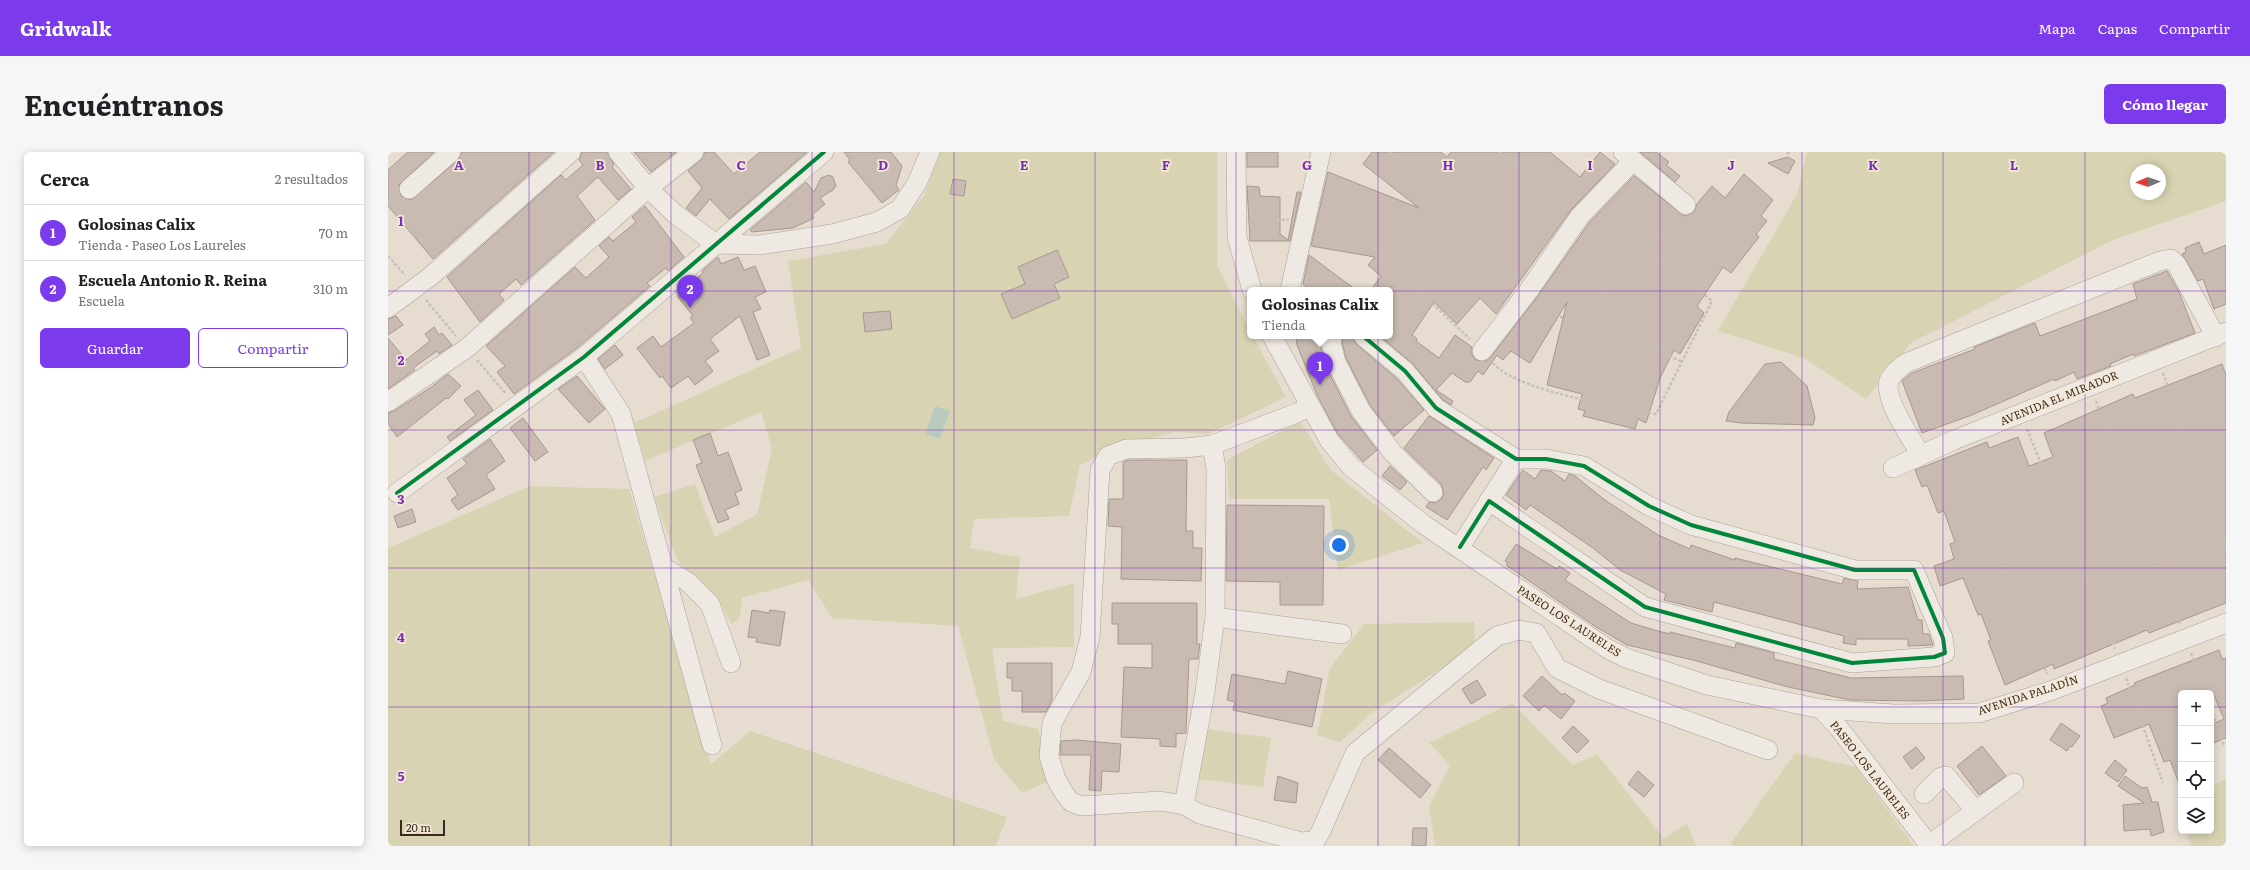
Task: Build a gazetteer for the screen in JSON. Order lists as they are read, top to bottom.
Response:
{
  "streets": {
    "street": ["AVENIDA EL MIRADOR", "PASEO LOS LAURELES", "AVENIDA PALADÍN"]
  },
  "crossings": [
    ["PASEO LOS LAURELES", "AVENIDA PALADÍN"]
  ],
  "scale_bar": "20 m",
  "north": "left",
  "page": {
    "header": "Gridwalk",
    "nav": ["Mapa", "Capas", "Compartir"],
    "title": "Encuéntranos",
    "buttons": [
      "Cómo llegar",
      ["Guardar", "Compartir"]
    ],
    "heading": ["Cerca", "2 resultados"],
    "list": [
      {
        "mark": "1",
        "name": "Golosinas Calix",
        "note": "Tienda · Paseo Los Laureles",
        "value": "70 m"
      },
      {
        "mark": "2",
        "name": "Escuela Antonio R. Reina",
        "note": "Escuela",
        "value": "310 m"
      }
    ],
    "pins": ["2", "1"],
    "popup": ["Golosinas Calix", "Tienda"],
    "map_buttons": ["+", "−"],
    "scale": "20 m"
  },
  "grid": {
    "columns": [
      "A",
      "B",
      "C",
      "D",
      "E",
      "F",
      "G",
      "H",
      "I",
      "J",
      "K",
      "L"
    ],
    "rows": [
      "1",
      "2",
      "3",
      "4",
      "5"
    ]
  }
}
